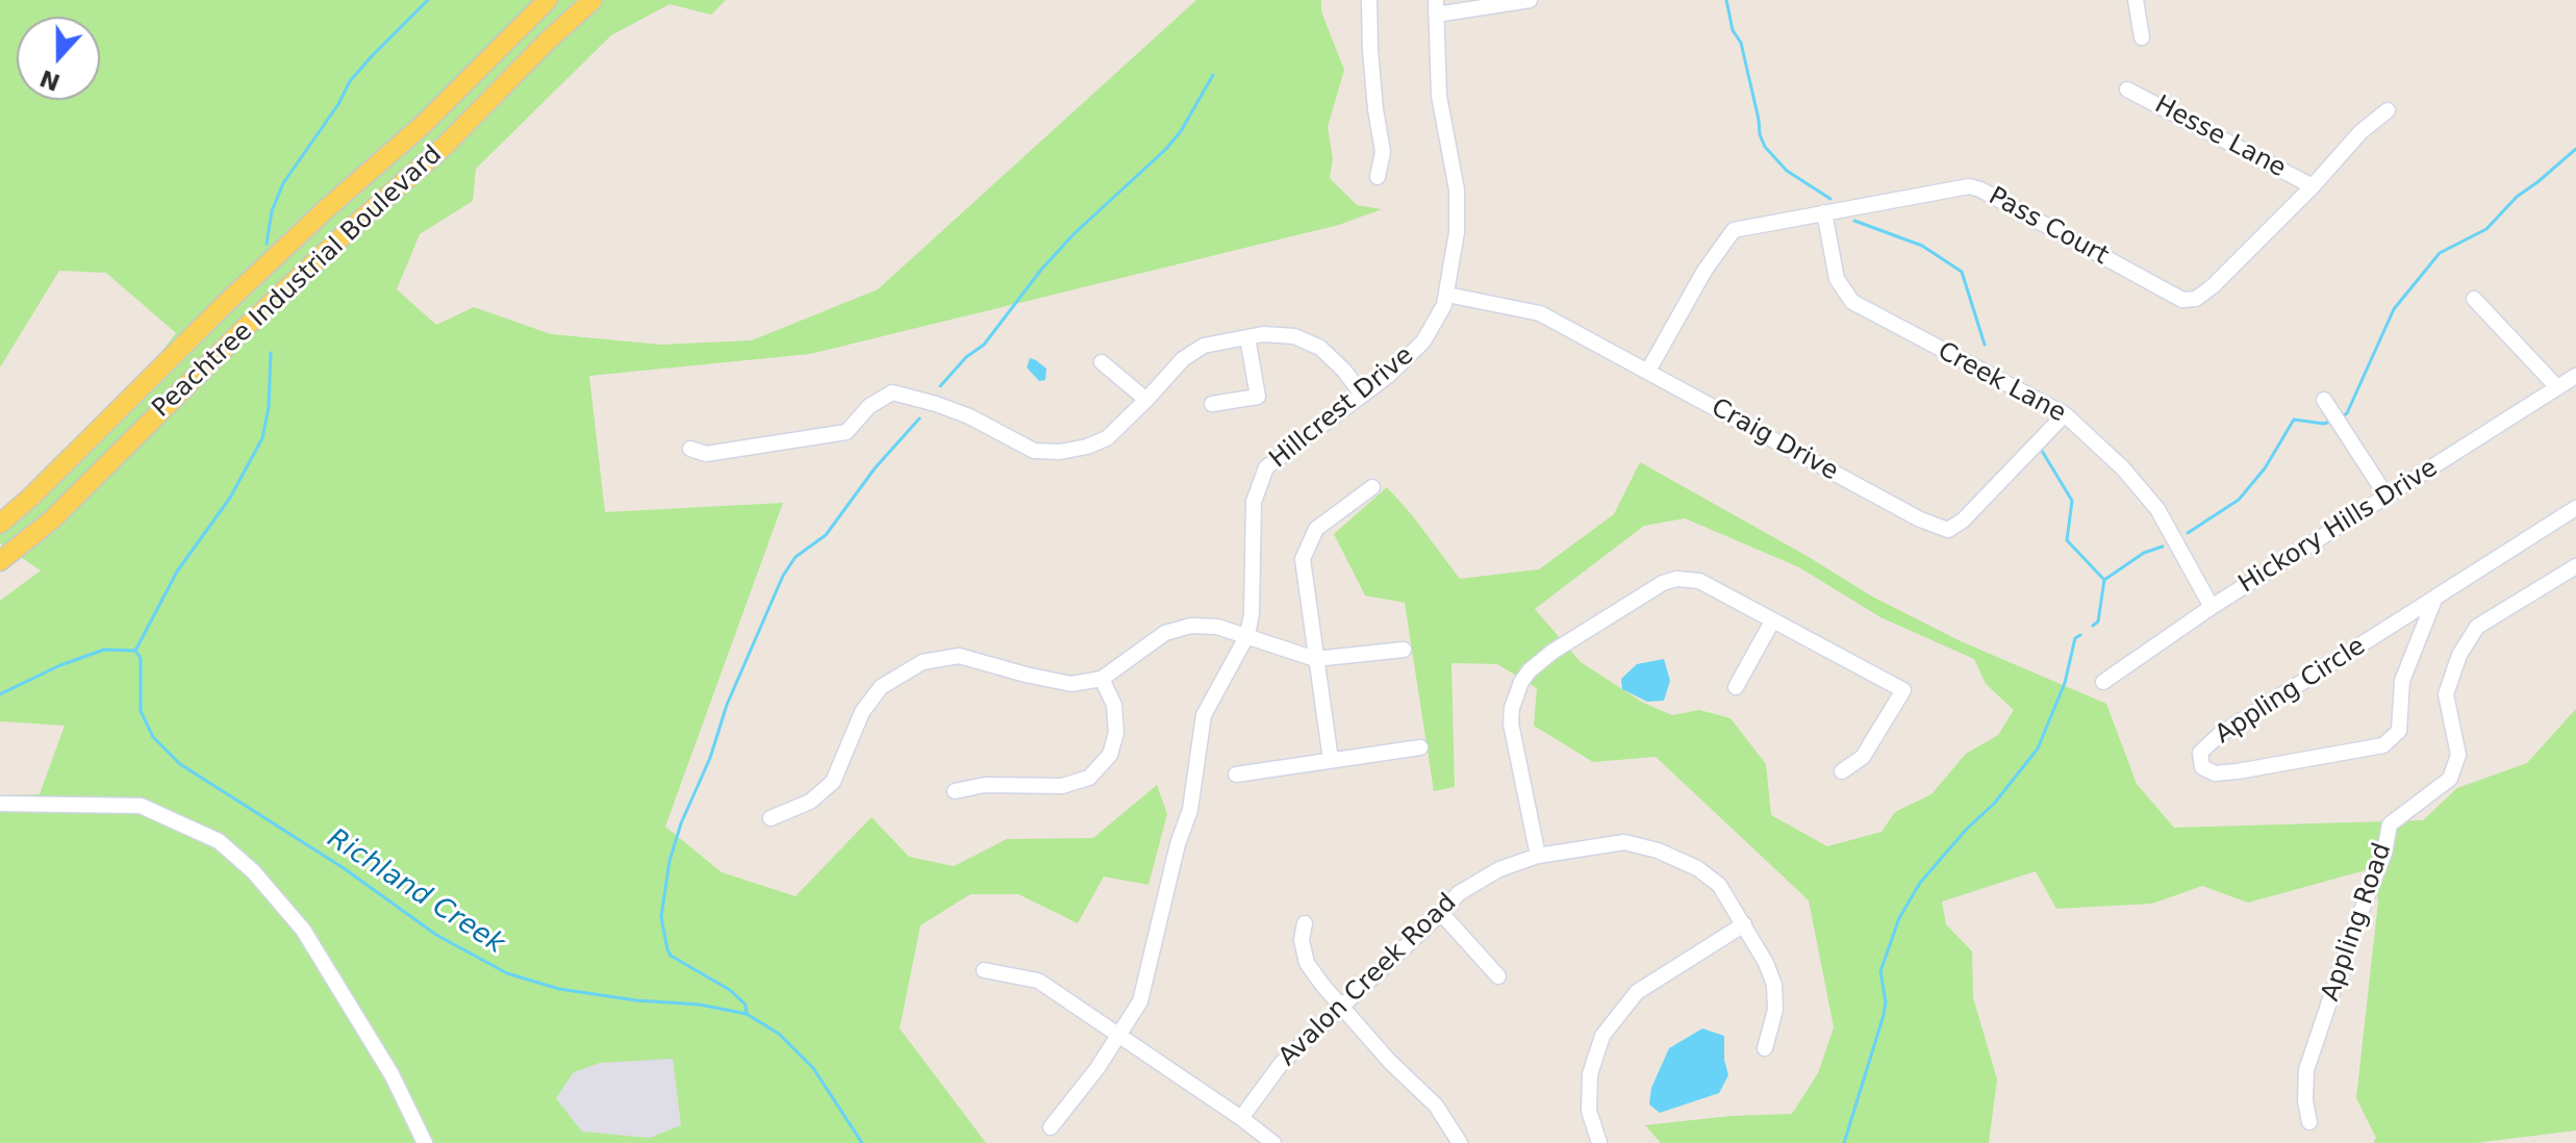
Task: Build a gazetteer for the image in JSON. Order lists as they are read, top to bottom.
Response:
{
  "streets": {
    "main road": ["Peachtree Industrial Boulevard"],
    "street": [
      "Hesse Lane",
      "Pass Court",
      "Creek Lane",
      "Hillcrest Drive",
      "Craig Drive",
      "Hickory Hills Drive",
      "Appling Circle",
      "Appling Road",
      "Avalon Creek Road"
    ]
  },
  "crossings": [
    ["Hesse Lane", "Pass Court"],
    ["Pass Court", "Creek Lane"],
    ["Pass Court", "Craig Drive"],
    ["Creek Lane", "Craig Drive"],
    ["Creek Lane", "Hickory Hills Drive"],
    ["Hillcrest Drive", "Craig Drive"]
  ],
  "water": ["Richland Creek"],
  "north": "bottom"
}
